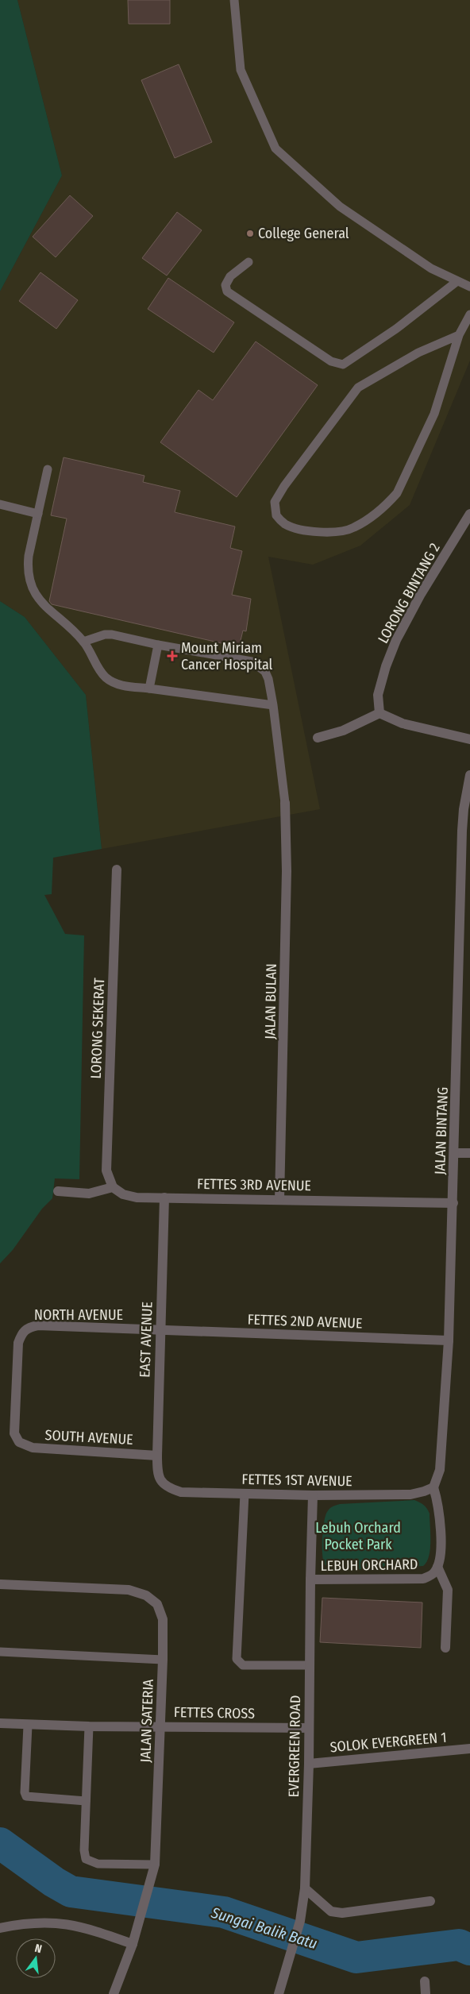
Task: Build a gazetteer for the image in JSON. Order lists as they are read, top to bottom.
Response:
{
  "streets": {
    "street": [
      "LORONG BINTANG 2",
      "JALAN BULAN",
      "LORONG SEKERAT",
      "JALAN BINTANG",
      "FETTES 3RD AVENUE",
      "NORTH AVENUE",
      "FETTES 2ND AVENUE",
      "EAST AVENUE",
      "SOUTH AVENUE",
      "FETTES 1ST AVENUE",
      "LEBUH ORCHARD",
      "FETTES CROSS",
      "JALAN SATERIA",
      "SOLOK EVERGREEN 1",
      "EVERGREEN ROAD"
    ]
  },
  "crossings": [
    ["JALAN BULAN", "FETTES 3RD AVENUE"],
    ["LORONG SEKERAT", "FETTES 3RD AVENUE"],
    ["JALAN BINTANG", "FETTES 3RD AVENUE"],
    ["JALAN BINTANG", "FETTES 2ND AVENUE"],
    ["JALAN BINTANG", "FETTES 1ST AVENUE"],
    ["JALAN BINTANG", "LEBUH ORCHARD"],
    ["FETTES 3RD AVENUE", "EAST AVENUE"],
    ["NORTH AVENUE", "FETTES 2ND AVENUE"],
    ["NORTH AVENUE", "EAST AVENUE"],
    ["NORTH AVENUE", "SOUTH AVENUE"],
    ["FETTES 2ND AVENUE", "EAST AVENUE"],
    ["EAST AVENUE", "SOUTH AVENUE"],
    ["EAST AVENUE", "FETTES 1ST AVENUE"],
    ["FETTES 1ST AVENUE", "LEBUH ORCHARD"],
    ["FETTES 1ST AVENUE", "EVERGREEN ROAD"],
    ["LEBUH ORCHARD", "EVERGREEN ROAD"],
    ["FETTES CROSS", "JALAN SATERIA"],
    ["FETTES CROSS", "EVERGREEN ROAD"],
    ["SOLOK EVERGREEN 1", "EVERGREEN ROAD"]
  ],
  "water": ["Sungai Balik Batu"],
  "parks": ["Lebuh Orchard Pocket Park"],
  "places": {
    "other": ["College General"],
    "health": ["Mount Miriam Cancer Hospital"]
  },
  "north": "top"
}
